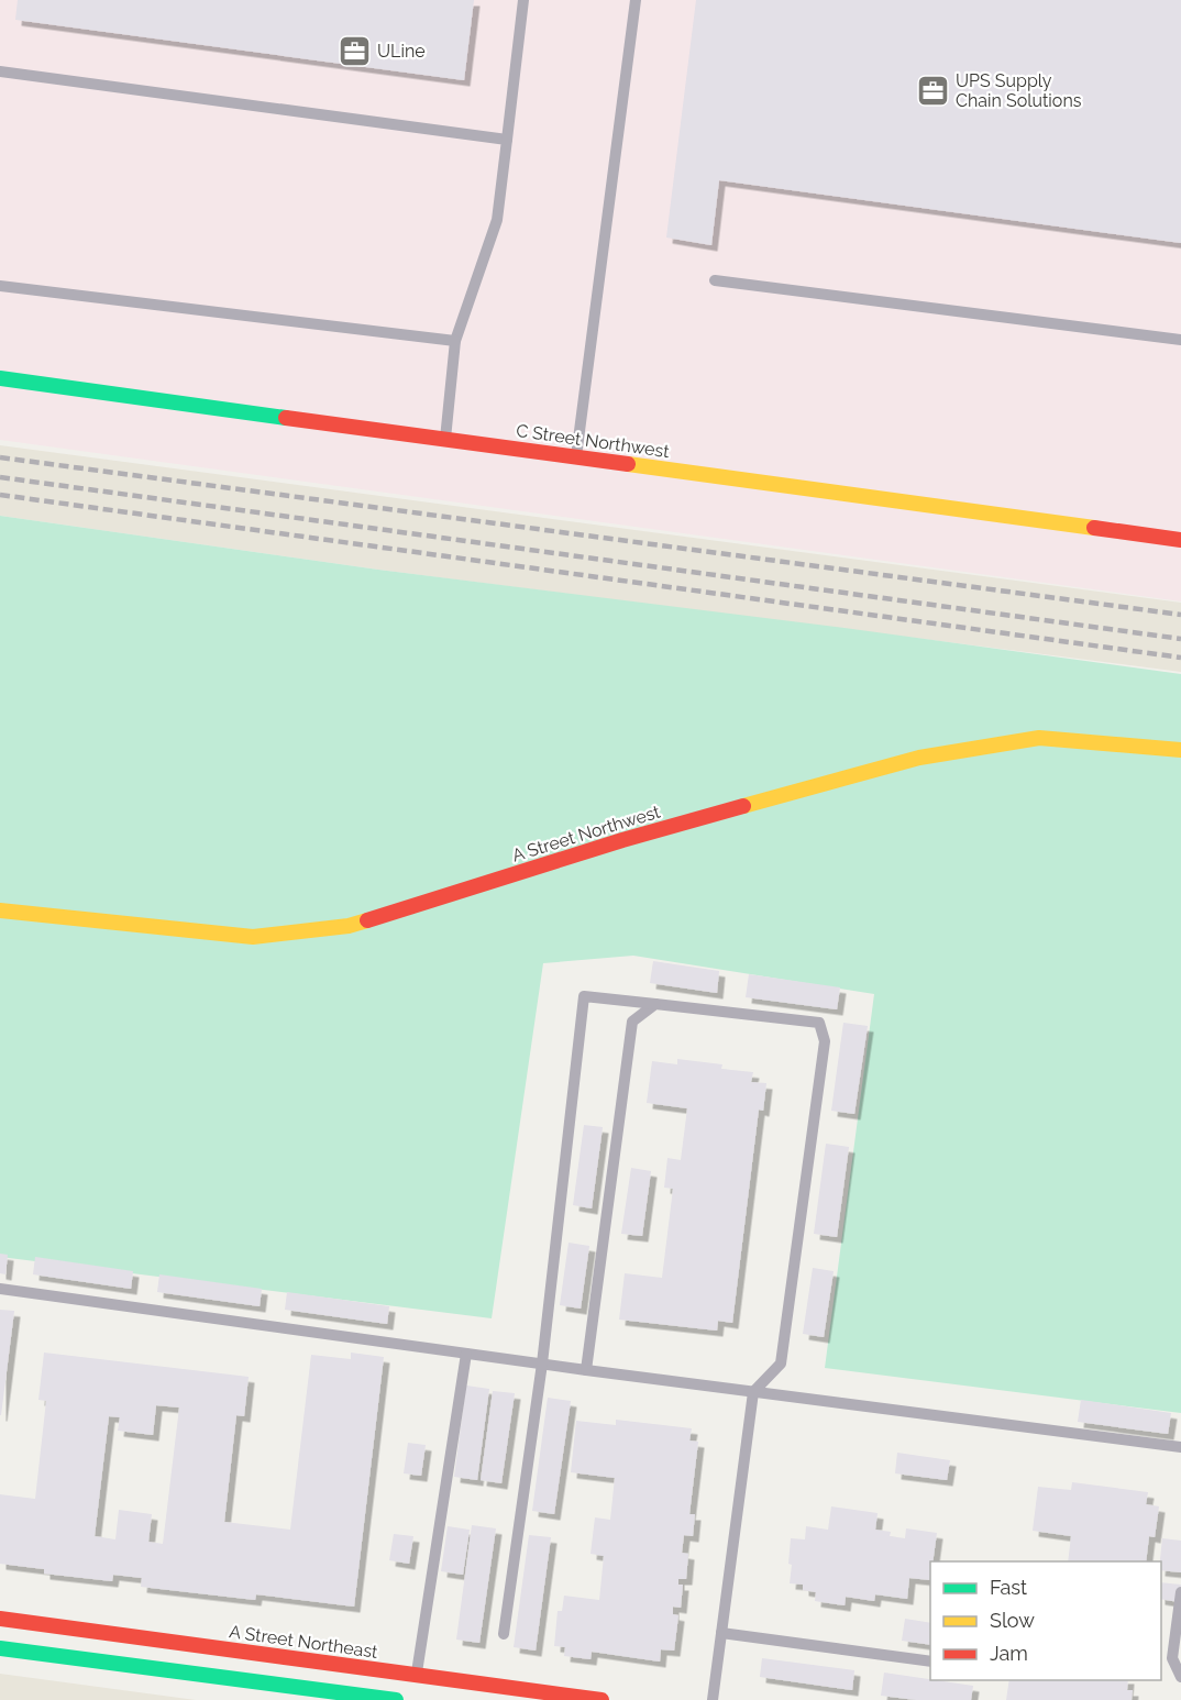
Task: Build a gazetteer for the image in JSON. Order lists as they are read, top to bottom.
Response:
{
  "streets": {
    "street": ["C Street Northwest", "A Street Northwest", "A Street Northeast"]
  },
  "places": {
    "office": ["ULine", "UPS Supply Chain Solutions"]
  },
  "legend": ["Fast", "Slow", "Jam"]
}
